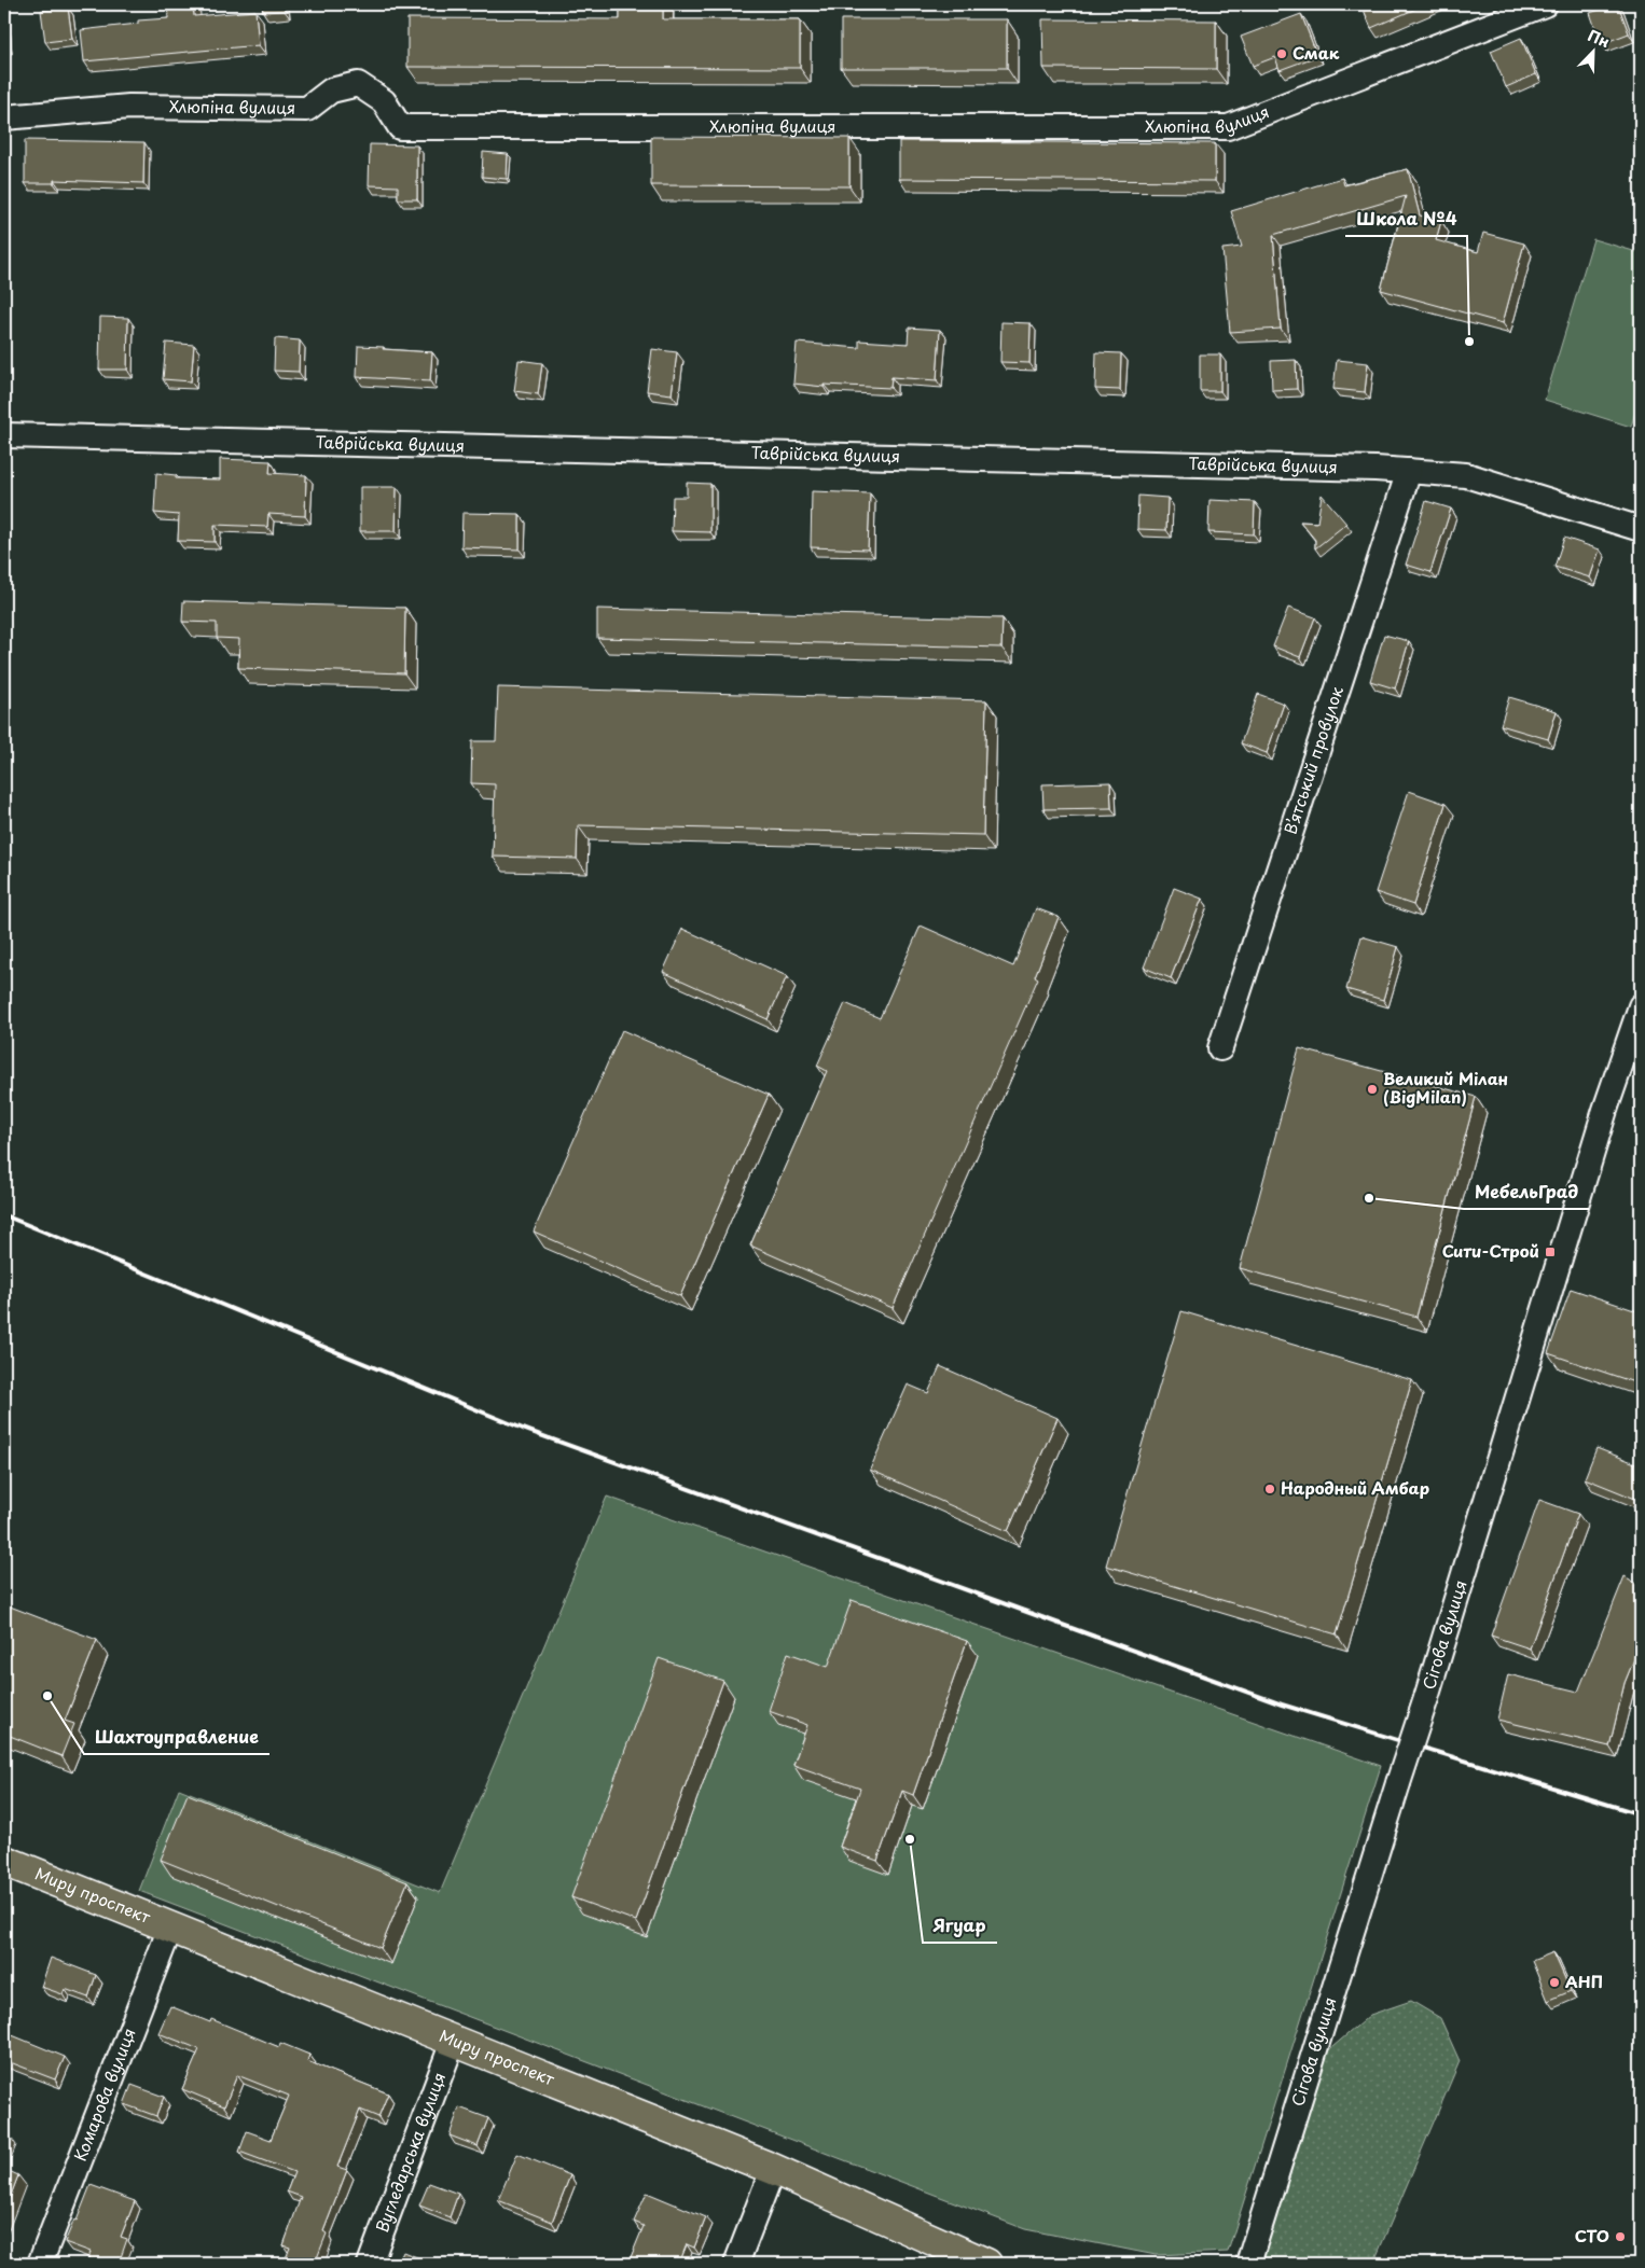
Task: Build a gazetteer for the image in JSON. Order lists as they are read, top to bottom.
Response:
{
  "streets": {
    "main road": ["Миру проспект"],
    "street": [
      "Хлюпіна вулиця",
      "Таврійська вулиця",
      "В’ятський провулок",
      "Сігова вулиця",
      "Комарова вулиця",
      "Вугледарська вулиця"
    ]
  },
  "crossings": [
    ["Таврійська вулиця", "В’ятський провулок"],
    ["Миру проспект", "Комарова вулиця"],
    ["Миру проспект", "Вугледарська вулиця"]
  ],
  "places": {
    "other": [
      "Смак",
      "Школа №4",
      "Великий Мілан (BigMilan)",
      "МебельГрад",
      "Народный Амбар",
      "Шахтоуправление",
      "Ягуар",
      "АНП",
      "СТО"
    ],
    "transit": ["Сити-Строй"]
  },
  "north": "top right"
}
